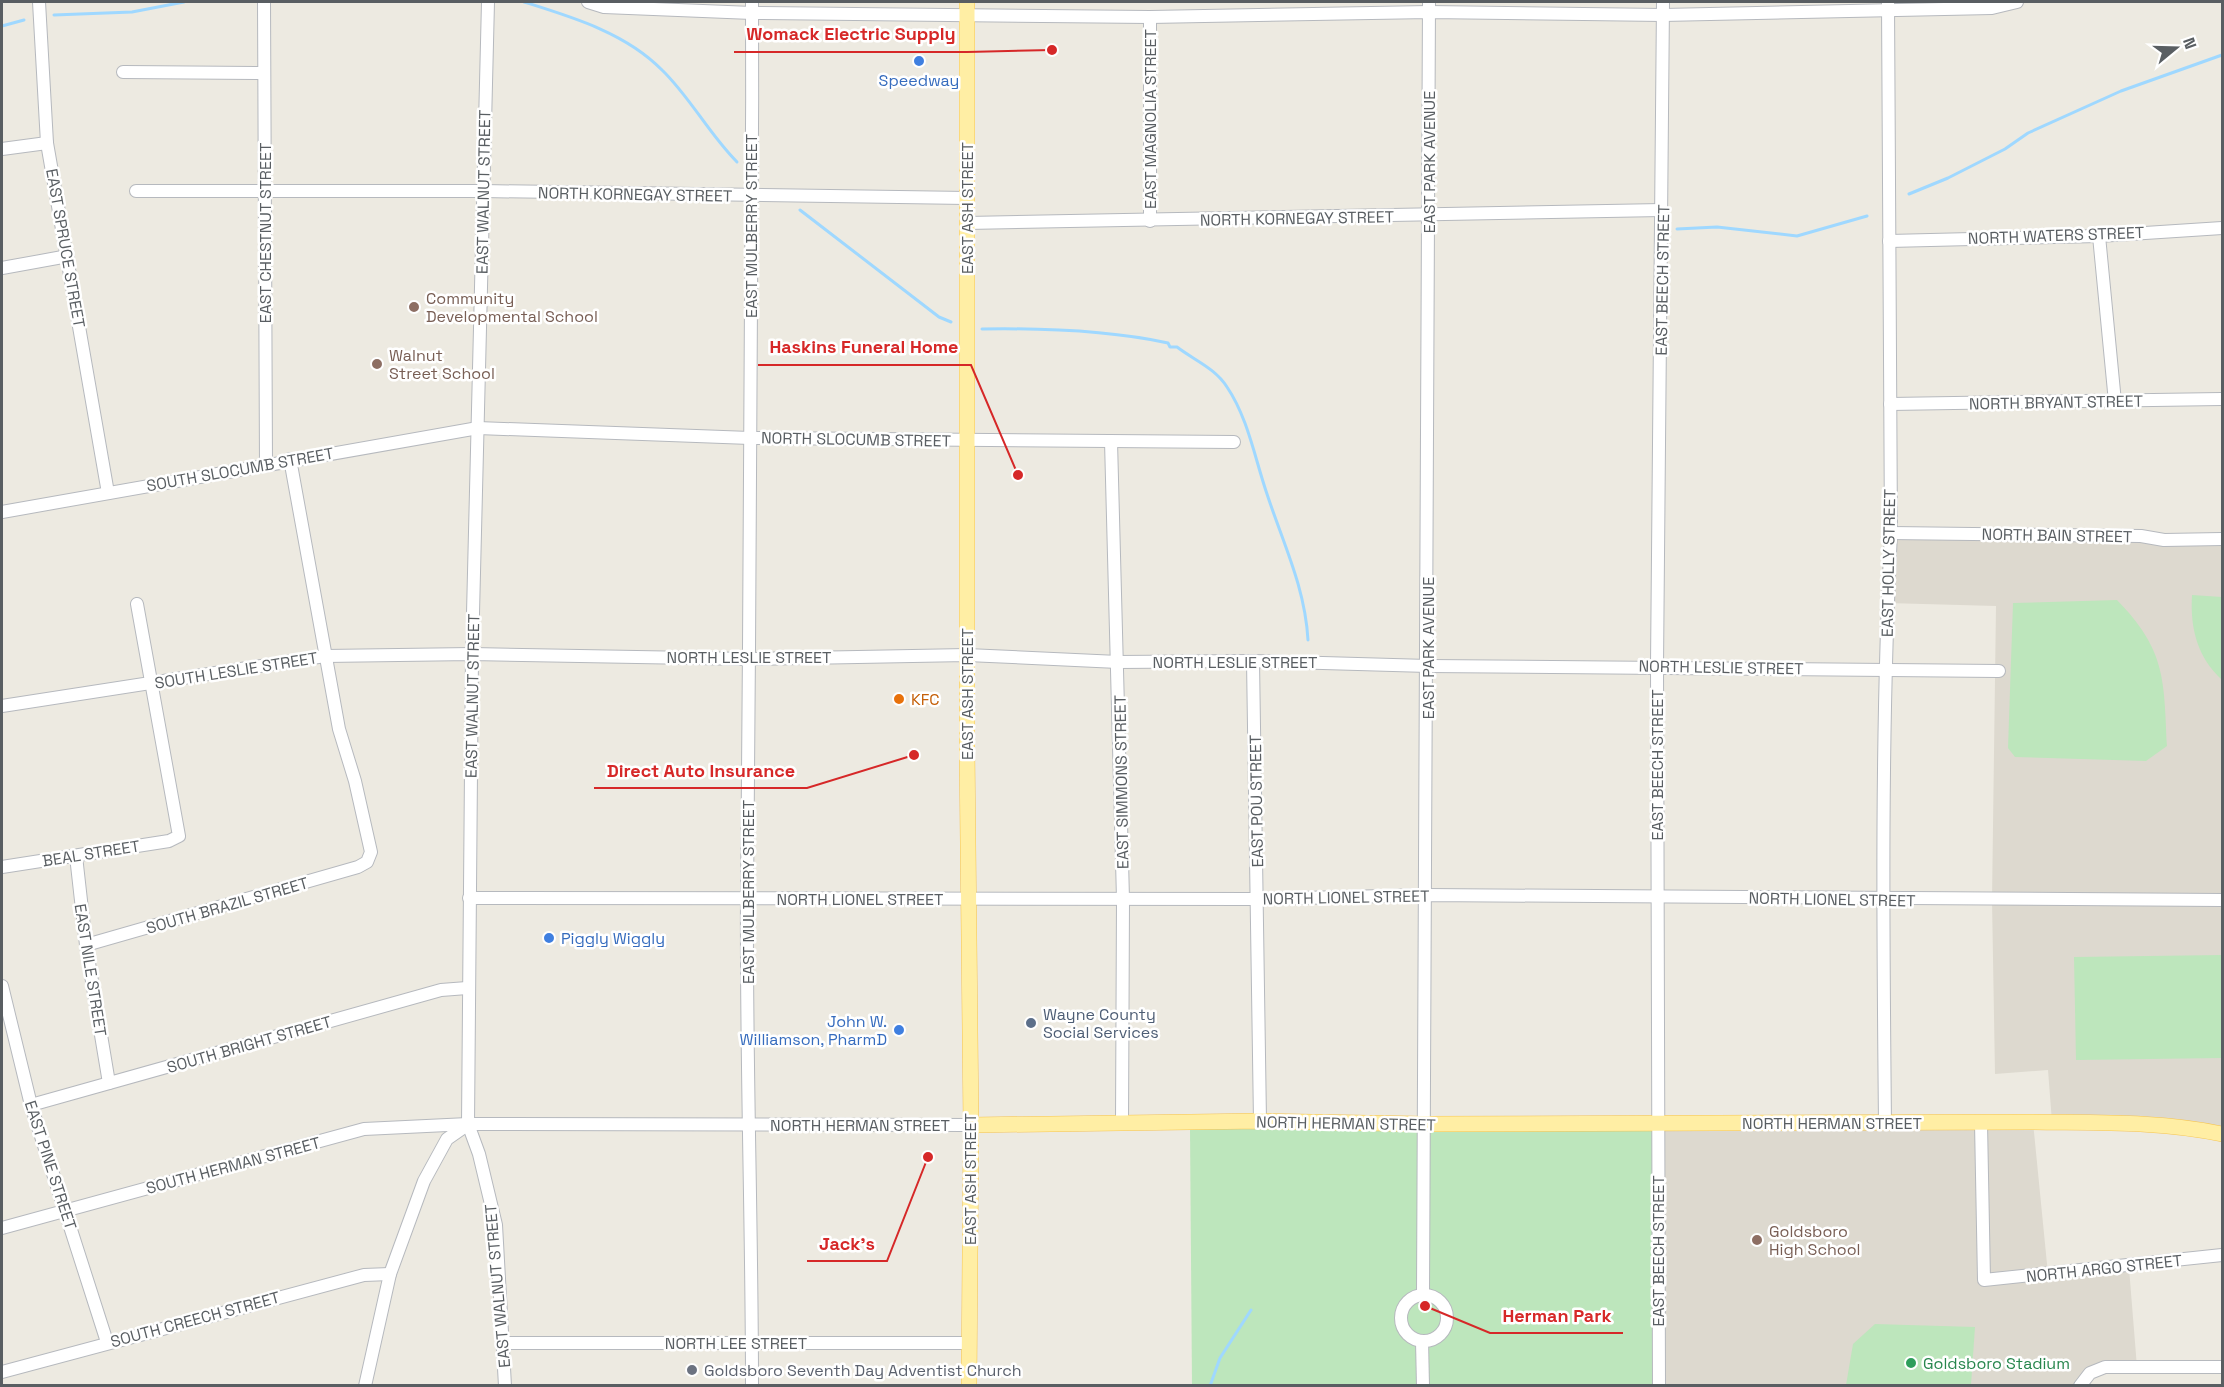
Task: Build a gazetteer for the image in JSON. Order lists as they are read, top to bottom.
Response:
{
  "streets": {
    "main road": ["EAST ASH STREET", "NORTH HERMAN STREET"],
    "street": [
      "EAST MAGNOLIA STREET",
      "EAST PARK AVENUE",
      "EAST WALNUT STREET",
      "NORTH KORNEGAY STREET",
      "EAST MULBERRY STREET",
      "EAST CHESTNUT STREET",
      "NORTH WATERS STREET",
      "EAST SPRUCE STREET",
      "EAST BEECH STREET",
      "NORTH BRYANT STREET",
      "NORTH SLOCUMB STREET",
      "SOUTH SLOCUMB STREET",
      "NORTH BAIN STREET",
      "EAST HOLLY STREET",
      "NORTH LESLIE STREET",
      "SOUTH LESLIE STREET",
      "EAST SIMMONS STREET",
      "EAST POU STREET",
      "BEAL STREET",
      "NORTH LIONEL STREET",
      "SOUTH BRAZIL STREET",
      "EAST NILE STREET",
      "SOUTH BRIGHT STREET",
      "EAST PINE STREET",
      "SOUTH HERMAN STREET",
      "NORTH ARGO STREET",
      "SOUTH CREECH STREET",
      "NORTH LEE STREET"
    ]
  },
  "crossings": [
    ["EAST MAGNOLIA STREET", "NORTH KORNEGAY STREET"],
    ["EAST PARK AVENUE", "NORTH KORNEGAY STREET"],
    ["EAST PARK AVENUE", "NORTH LESLIE STREET"],
    ["EAST PARK AVENUE", "NORTH LIONEL STREET"],
    ["EAST PARK AVENUE", "NORTH HERMAN STREET"],
    ["EAST WALNUT STREET", "NORTH KORNEGAY STREET"],
    ["EAST WALNUT STREET", "NORTH SLOCUMB STREET"],
    ["EAST WALNUT STREET", "SOUTH SLOCUMB STREET"],
    ["EAST WALNUT STREET", "NORTH LESLIE STREET"],
    ["EAST WALNUT STREET", "SOUTH LESLIE STREET"],
    ["EAST WALNUT STREET", "NORTH LIONEL STREET"],
    ["EAST WALNUT STREET", "SOUTH BRIGHT STREET"],
    ["EAST WALNUT STREET", "NORTH HERMAN STREET"],
    ["EAST WALNUT STREET", "SOUTH HERMAN STREET"],
    ["EAST WALNUT STREET", "NORTH LEE STREET"],
    ["NORTH KORNEGAY STREET", "EAST ASH STREET"],
    ["NORTH KORNEGAY STREET", "EAST MULBERRY STREET"],
    ["NORTH KORNEGAY STREET", "EAST CHESTNUT STREET"],
    ["NORTH KORNEGAY STREET", "EAST BEECH STREET"],
    ["EAST ASH STREET", "NORTH SLOCUMB STREET"],
    ["EAST ASH STREET", "NORTH LESLIE STREET"],
    ["EAST ASH STREET", "NORTH LIONEL STREET"],
    ["EAST ASH STREET", "NORTH HERMAN STREET"],
    ["EAST ASH STREET", "NORTH LEE STREET"],
    ["EAST MULBERRY STREET", "NORTH SLOCUMB STREET"],
    ["EAST MULBERRY STREET", "NORTH LESLIE STREET"],
    ["EAST MULBERRY STREET", "NORTH LIONEL STREET"],
    ["EAST MULBERRY STREET", "NORTH HERMAN STREET"],
    ["EAST MULBERRY STREET", "NORTH LEE STREET"],
    ["EAST CHESTNUT STREET", "SOUTH SLOCUMB STREET"],
    ["NORTH WATERS STREET", "EAST HOLLY STREET"],
    ["EAST SPRUCE STREET", "SOUTH SLOCUMB STREET"],
    ["EAST BEECH STREET", "NORTH LESLIE STREET"],
    ["EAST BEECH STREET", "NORTH LIONEL STREET"],
    ["EAST BEECH STREET", "NORTH HERMAN STREET"],
    ["NORTH BRYANT STREET", "EAST HOLLY STREET"],
    ["NORTH SLOCUMB STREET", "SOUTH SLOCUMB STREET"],
    ["NORTH SLOCUMB STREET", "EAST SIMMONS STREET"],
    ["NORTH BAIN STREET", "EAST HOLLY STREET"],
    ["EAST HOLLY STREET", "NORTH LESLIE STREET"],
    ["EAST HOLLY STREET", "NORTH LIONEL STREET"],
    ["EAST HOLLY STREET", "NORTH HERMAN STREET"],
    ["NORTH LESLIE STREET", "SOUTH LESLIE STREET"],
    ["NORTH LESLIE STREET", "EAST SIMMONS STREET"],
    ["NORTH LESLIE STREET", "EAST POU STREET"],
    ["SOUTH LESLIE STREET", "BEAL STREET"],
    ["SOUTH LESLIE STREET", "SOUTH BRAZIL STREET"],
    ["EAST SIMMONS STREET", "NORTH LIONEL STREET"],
    ["EAST SIMMONS STREET", "NORTH HERMAN STREET"],
    ["EAST POU STREET", "NORTH LIONEL STREET"],
    ["EAST POU STREET", "NORTH HERMAN STREET"],
    ["BEAL STREET", "EAST NILE STREET"],
    ["SOUTH BRAZIL STREET", "EAST NILE STREET"],
    ["EAST NILE STREET", "SOUTH BRIGHT STREET"],
    ["SOUTH BRIGHT STREET", "EAST PINE STREET"],
    ["NORTH HERMAN STREET", "SOUTH HERMAN STREET"],
    ["NORTH HERMAN STREET", "NORTH ARGO STREET"],
    ["EAST PINE STREET", "SOUTH HERMAN STREET"],
    ["EAST PINE STREET", "SOUTH CREECH STREET"]
  ],
  "places": [
    "Womack Electric Supply",
    "Speedway",
    "Community Developmental School",
    "Walnut Street School",
    "Haskins Funeral Home",
    "KFC",
    "Direct Auto Insurance",
    "Piggly Wiggly",
    "Wayne County Social Services",
    "John W. Williamson, PharmD",
    "Jack's",
    "Goldsboro High School",
    "Herman Park",
    "Goldsboro Stadium",
    "Goldsboro Seventh Day Adventist Church"
  ],
  "north": "right"
}
